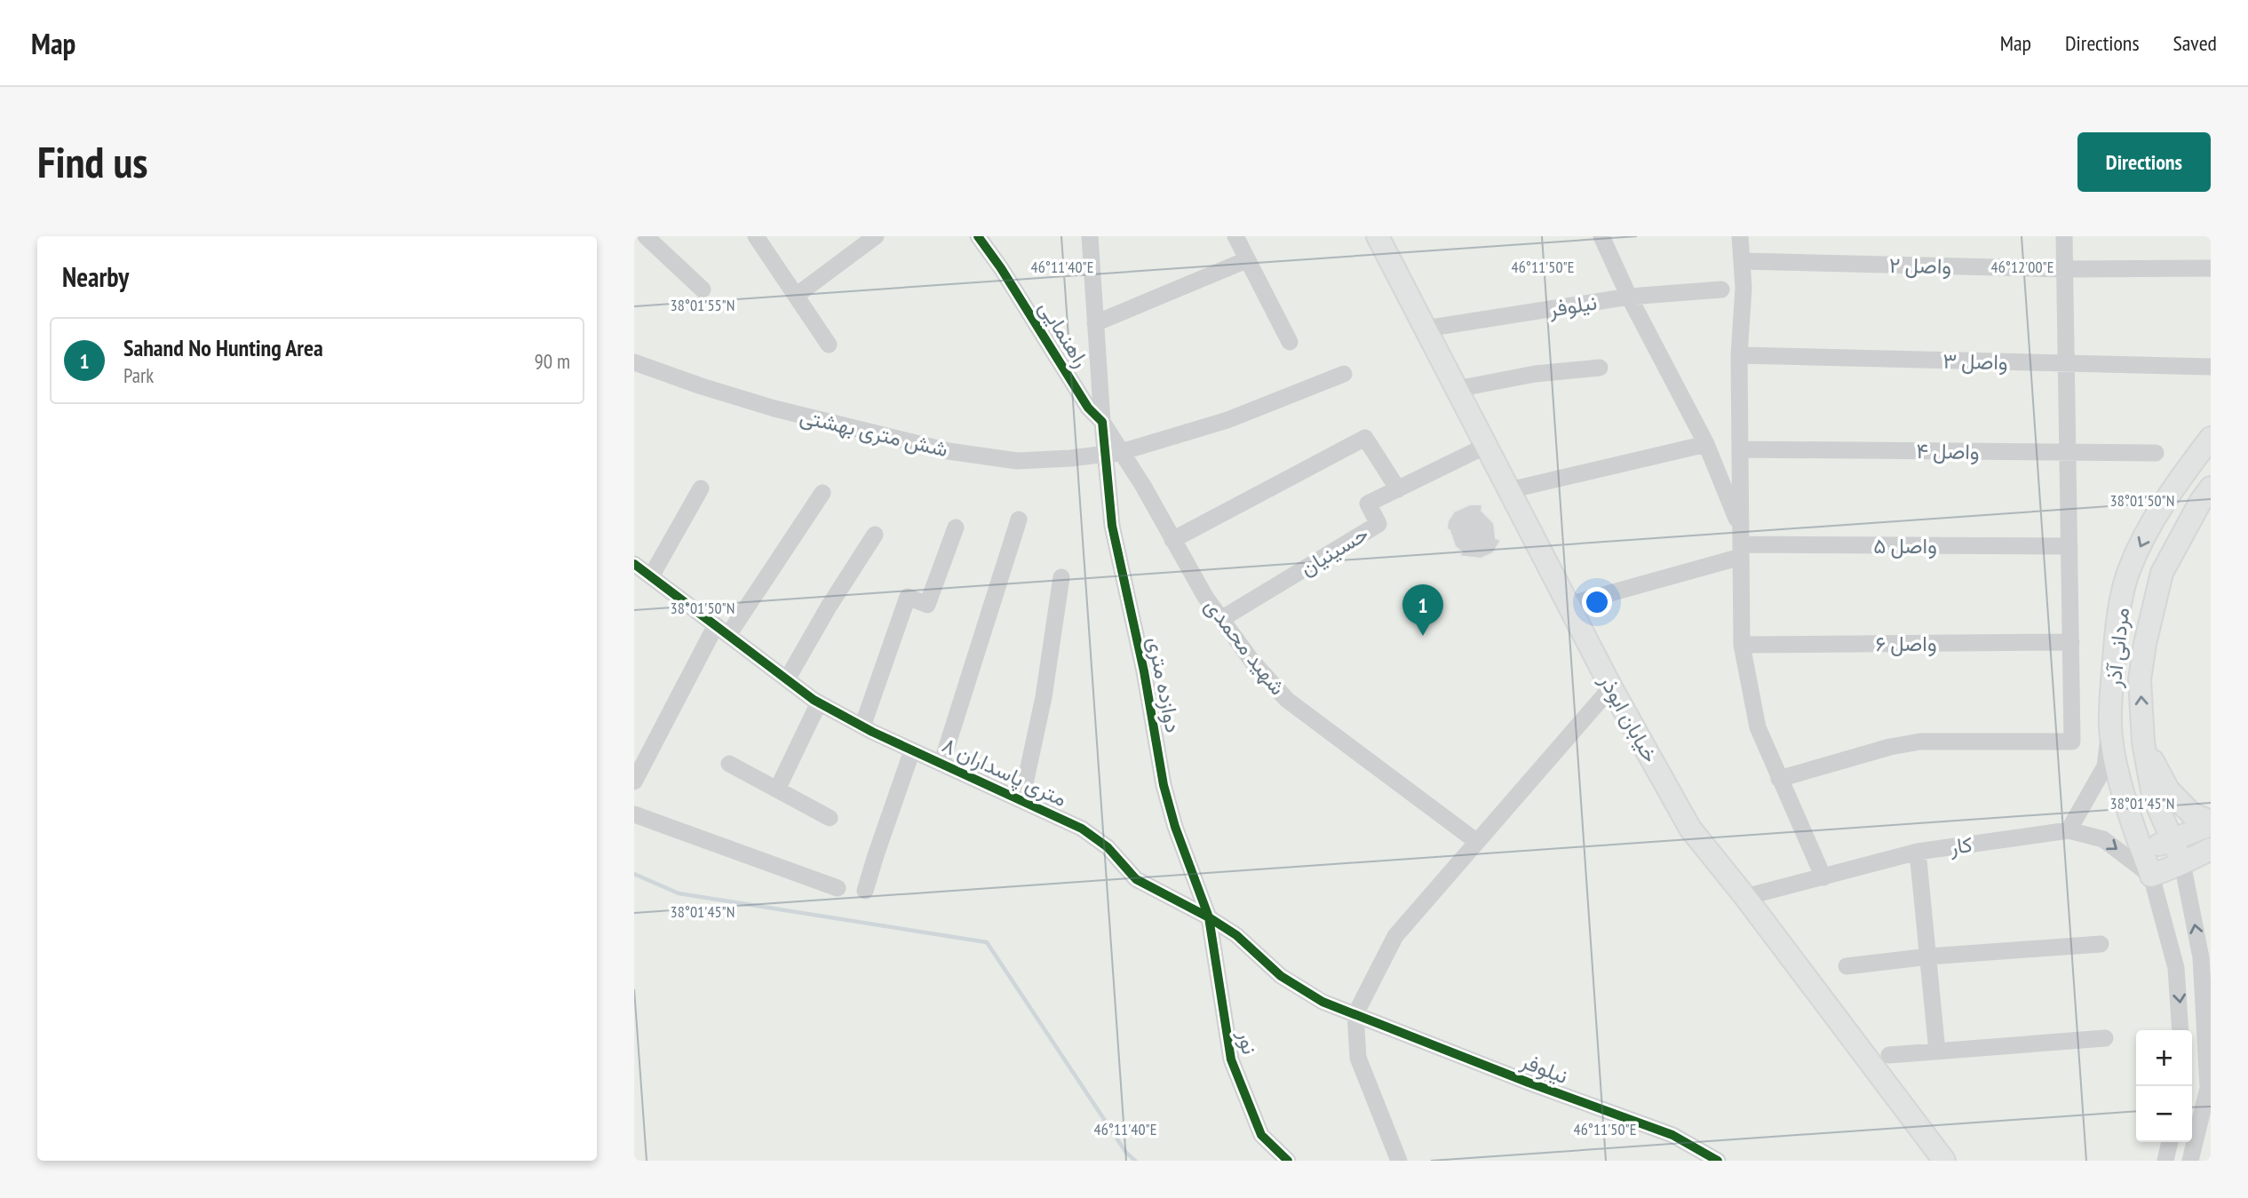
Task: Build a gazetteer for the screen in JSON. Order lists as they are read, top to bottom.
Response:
{
  "streets": {
    "main road": ["مردانی آذر", "خیابان ابوذر"],
    "street": [
      "واصل ۲",
      "نیلوفر",
      "راهنمایی",
      "واصل ۳",
      "شش متری بهشتی",
      "واصل ۴",
      "واصل ۵",
      "حسینیان",
      "واصل ۶",
      "شهید محمدی",
      "دوازده متری",
      "۸ متری پاسداران",
      "کار",
      "نور"
    ]
  },
  "crossings": [
    ["نیلوفر", "خیابان ابوذر"],
    ["نیلوفر", "۸ متری پاسداران"],
    ["شش متری بهشتی", "شهید محمدی"],
    ["شش متری بهشتی", "دوازده متری"],
    ["واصل ۵", "خیابان ابوذر"],
    ["حسینیان", "شهید محمدی"],
    ["حسینیان", "خیابان ابوذر"],
    ["شهید محمدی", "دوازده متری"],
    ["دوازده متری", "۸ متری پاسداران"],
    ["دوازده متری", "نور"],
    ["خیابان ابوذر", "کار"],
    ["۸ متری پاسداران", "نور"]
  ],
  "page": {
    "header": "Map",
    "nav": ["Map", "Directions", "Saved"],
    "buttons": "Directions",
    "title": "Find us",
    "heading": "Nearby",
    "list": [
      {
        "mark": "1",
        "name": "Sahand No Hunting Area",
        "note": "Park",
        "value": "90 m"
      }
    ],
    "pins": "1",
    "map_buttons": ["+", "−"]
  },
  "coordinates": [
    "46°11'40\"E",
    "46°11'50\"E",
    "46°12'00\"E",
    "38°01'55\"N",
    "38°01'50\"N",
    "38°01'45\"N"
  ]
}
